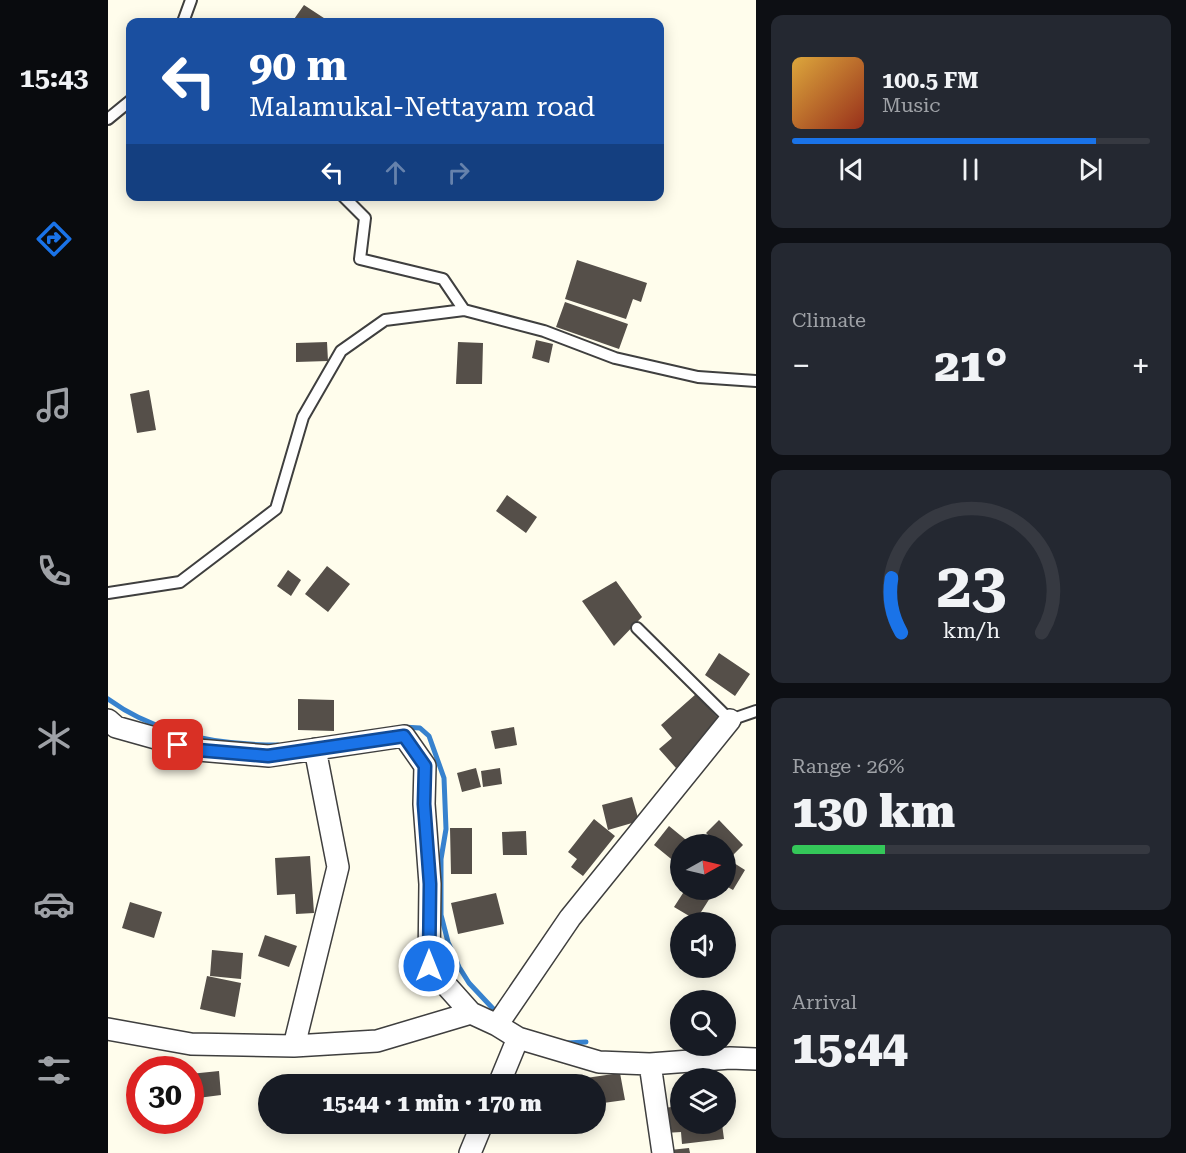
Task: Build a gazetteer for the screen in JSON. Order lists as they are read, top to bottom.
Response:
{
  "north": "right",
  "page": {
    "tabs": "15:43",
    "turn": ["90 m", "Malamukal-Nettayam road"],
    "song": ["100.5 FM", "Music"],
    "tile": [
      "Climate",
      ["Range · 26%", "130 km"],
      ["Arrival", "15:44"]
    ],
    "heat": ["−", "21°", "+"],
    "limit": "30",
    "trip": "15:44 · 1 min · 170 m",
    "gauge": ["23", "km/h"]
  }
}
